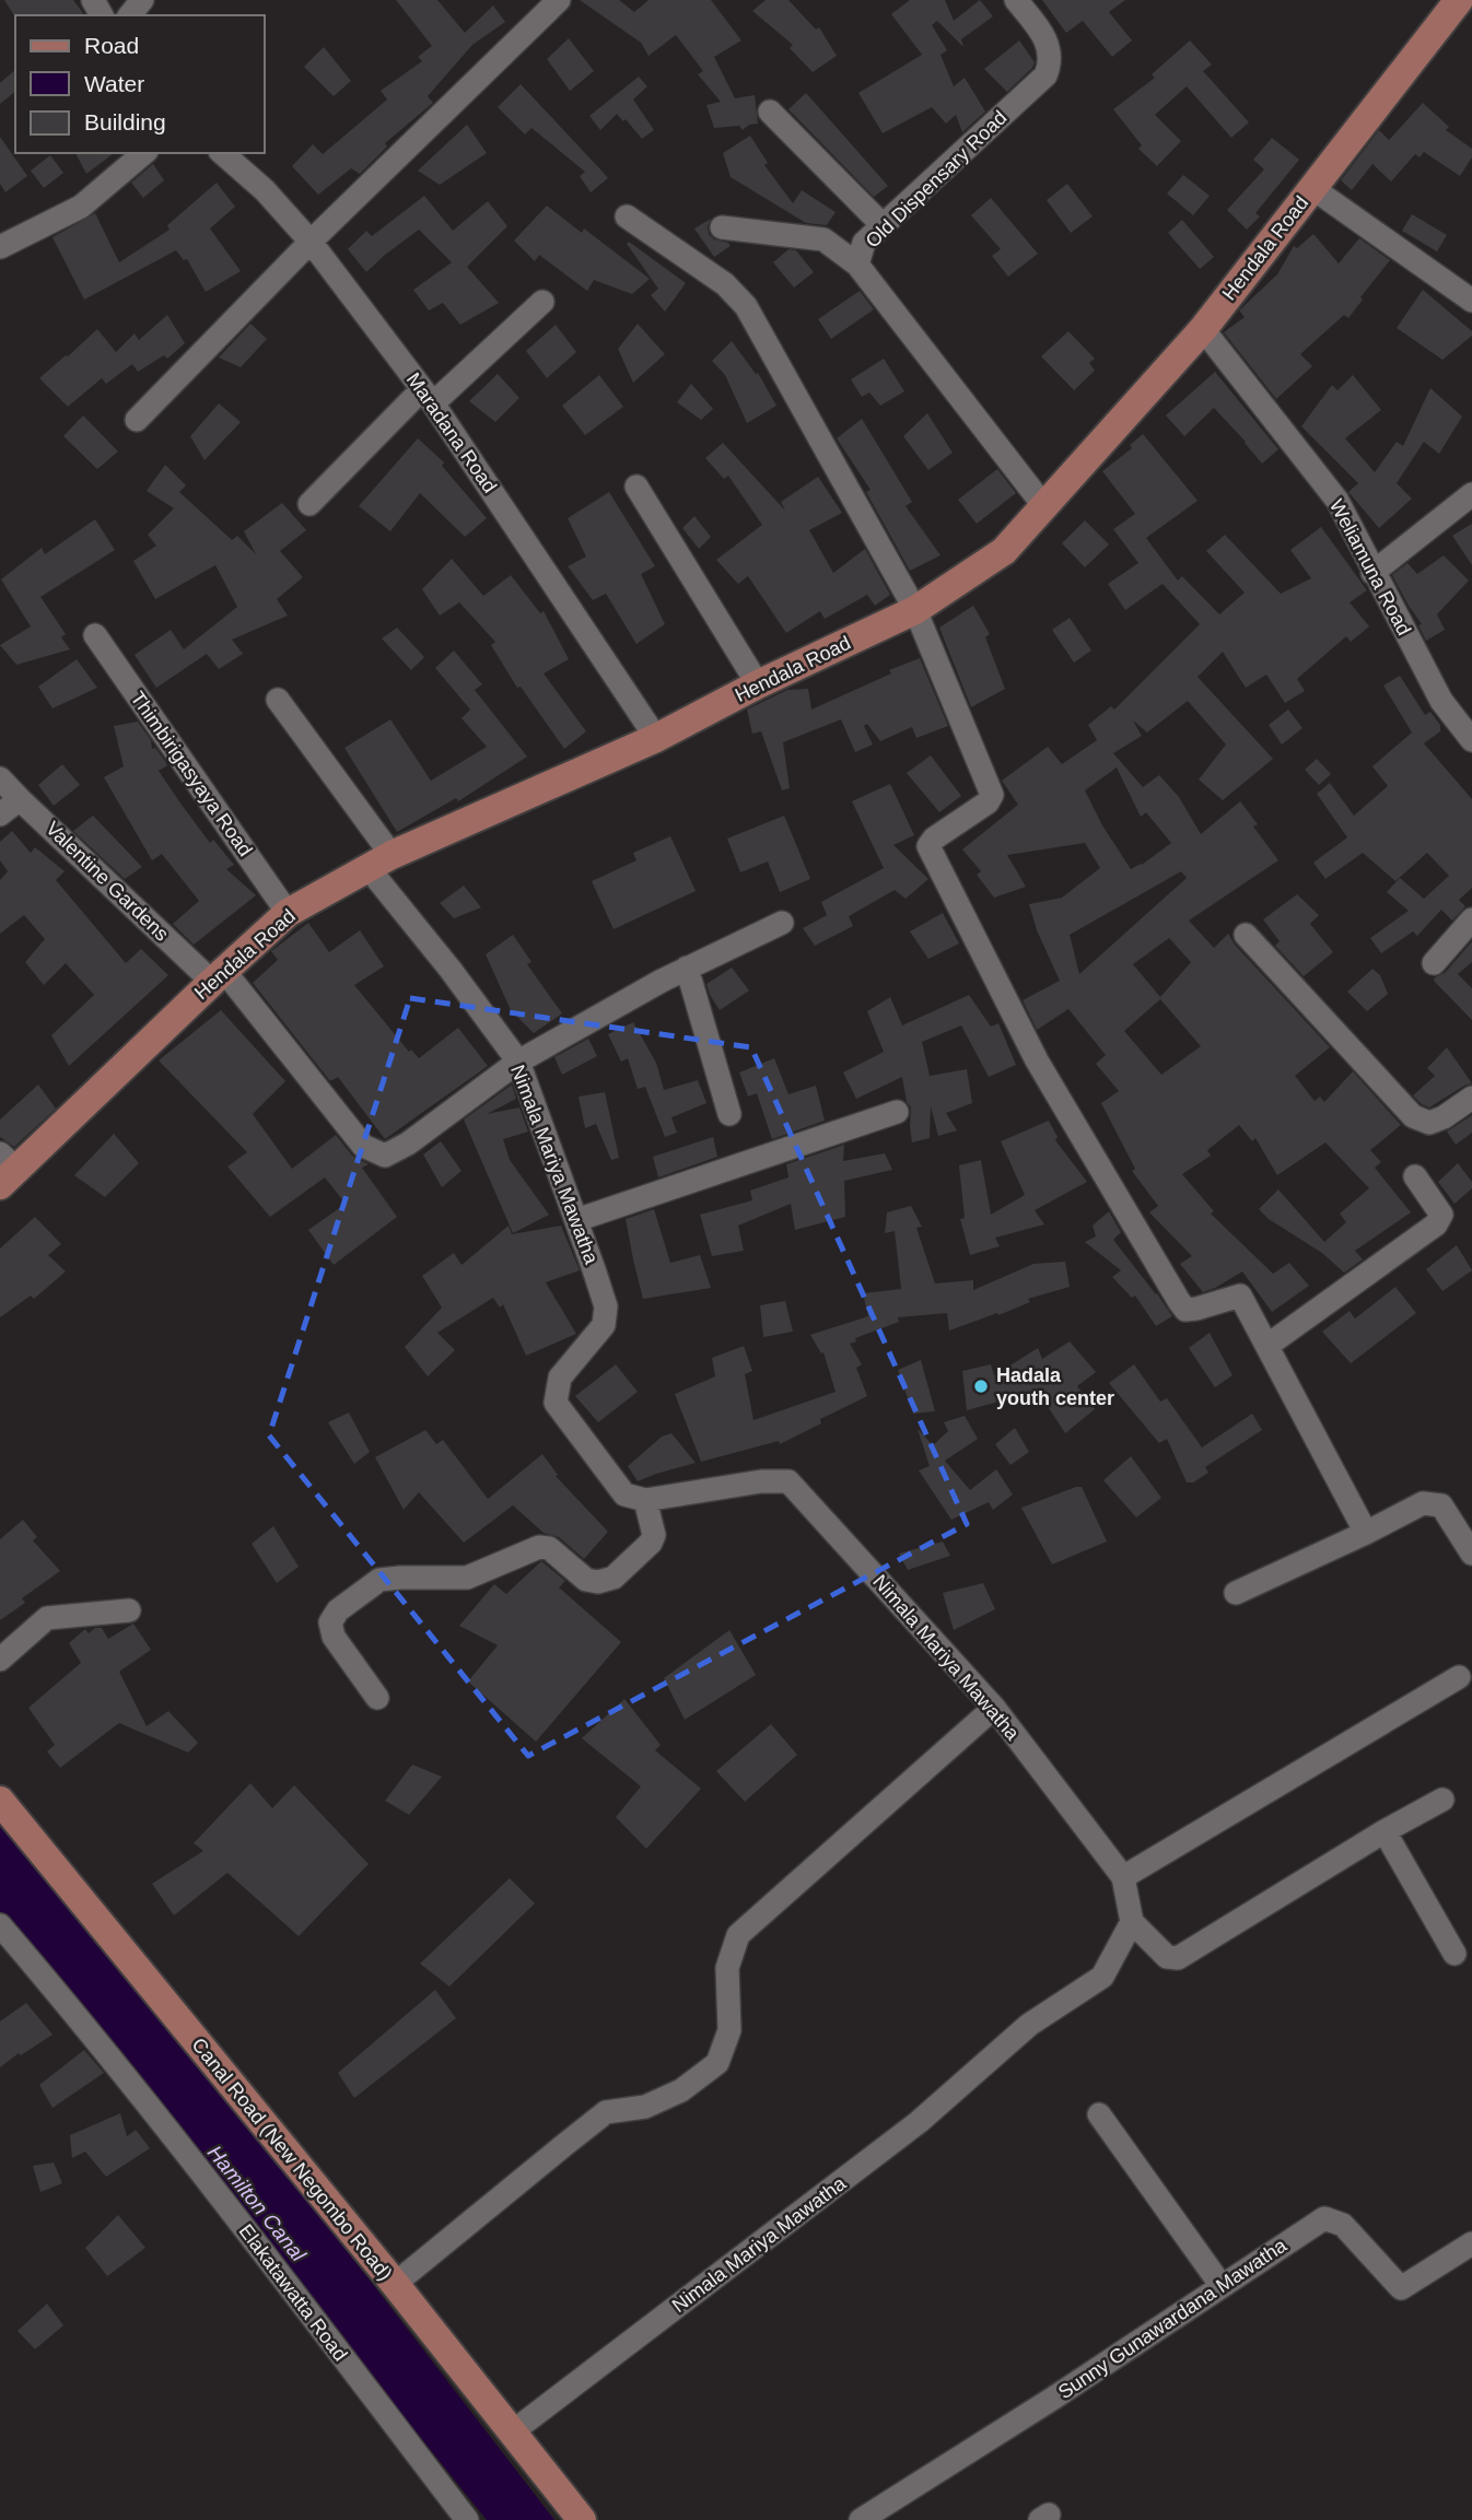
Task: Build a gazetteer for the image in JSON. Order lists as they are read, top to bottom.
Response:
{
  "streets": {
    "main road": ["Hendala Road", "Canal Road (New Negombo Road)"],
    "street": [
      "Old Dispensary Road",
      "Maradana Road",
      "Weliamuna Road",
      "Thimbirigasyaya Road",
      "Valentine Gardens",
      "Nimala Mariya Mawatha",
      "Elakatawatta Road",
      "Sunny Gunawardana Mawatha"
    ]
  },
  "crossings": [
    ["Old Dispensary Road", "Hendala Road"],
    ["Hendala Road", "Maradana Road"],
    ["Hendala Road", "Weliamuna Road"],
    ["Hendala Road", "Thimbirigasyaya Road"],
    ["Hendala Road", "Valentine Gardens"],
    ["Hendala Road", "Nimala Mariya Mawatha"],
    ["Valentine Gardens", "Nimala Mariya Mawatha"],
    ["Nimala Mariya Mawatha", "Canal Road (New Negombo Road)"]
  ],
  "water": ["Hamilton Canal"],
  "places": ["Hadala youth center"],
  "legend": ["Road", "Water", "Building"]
}
